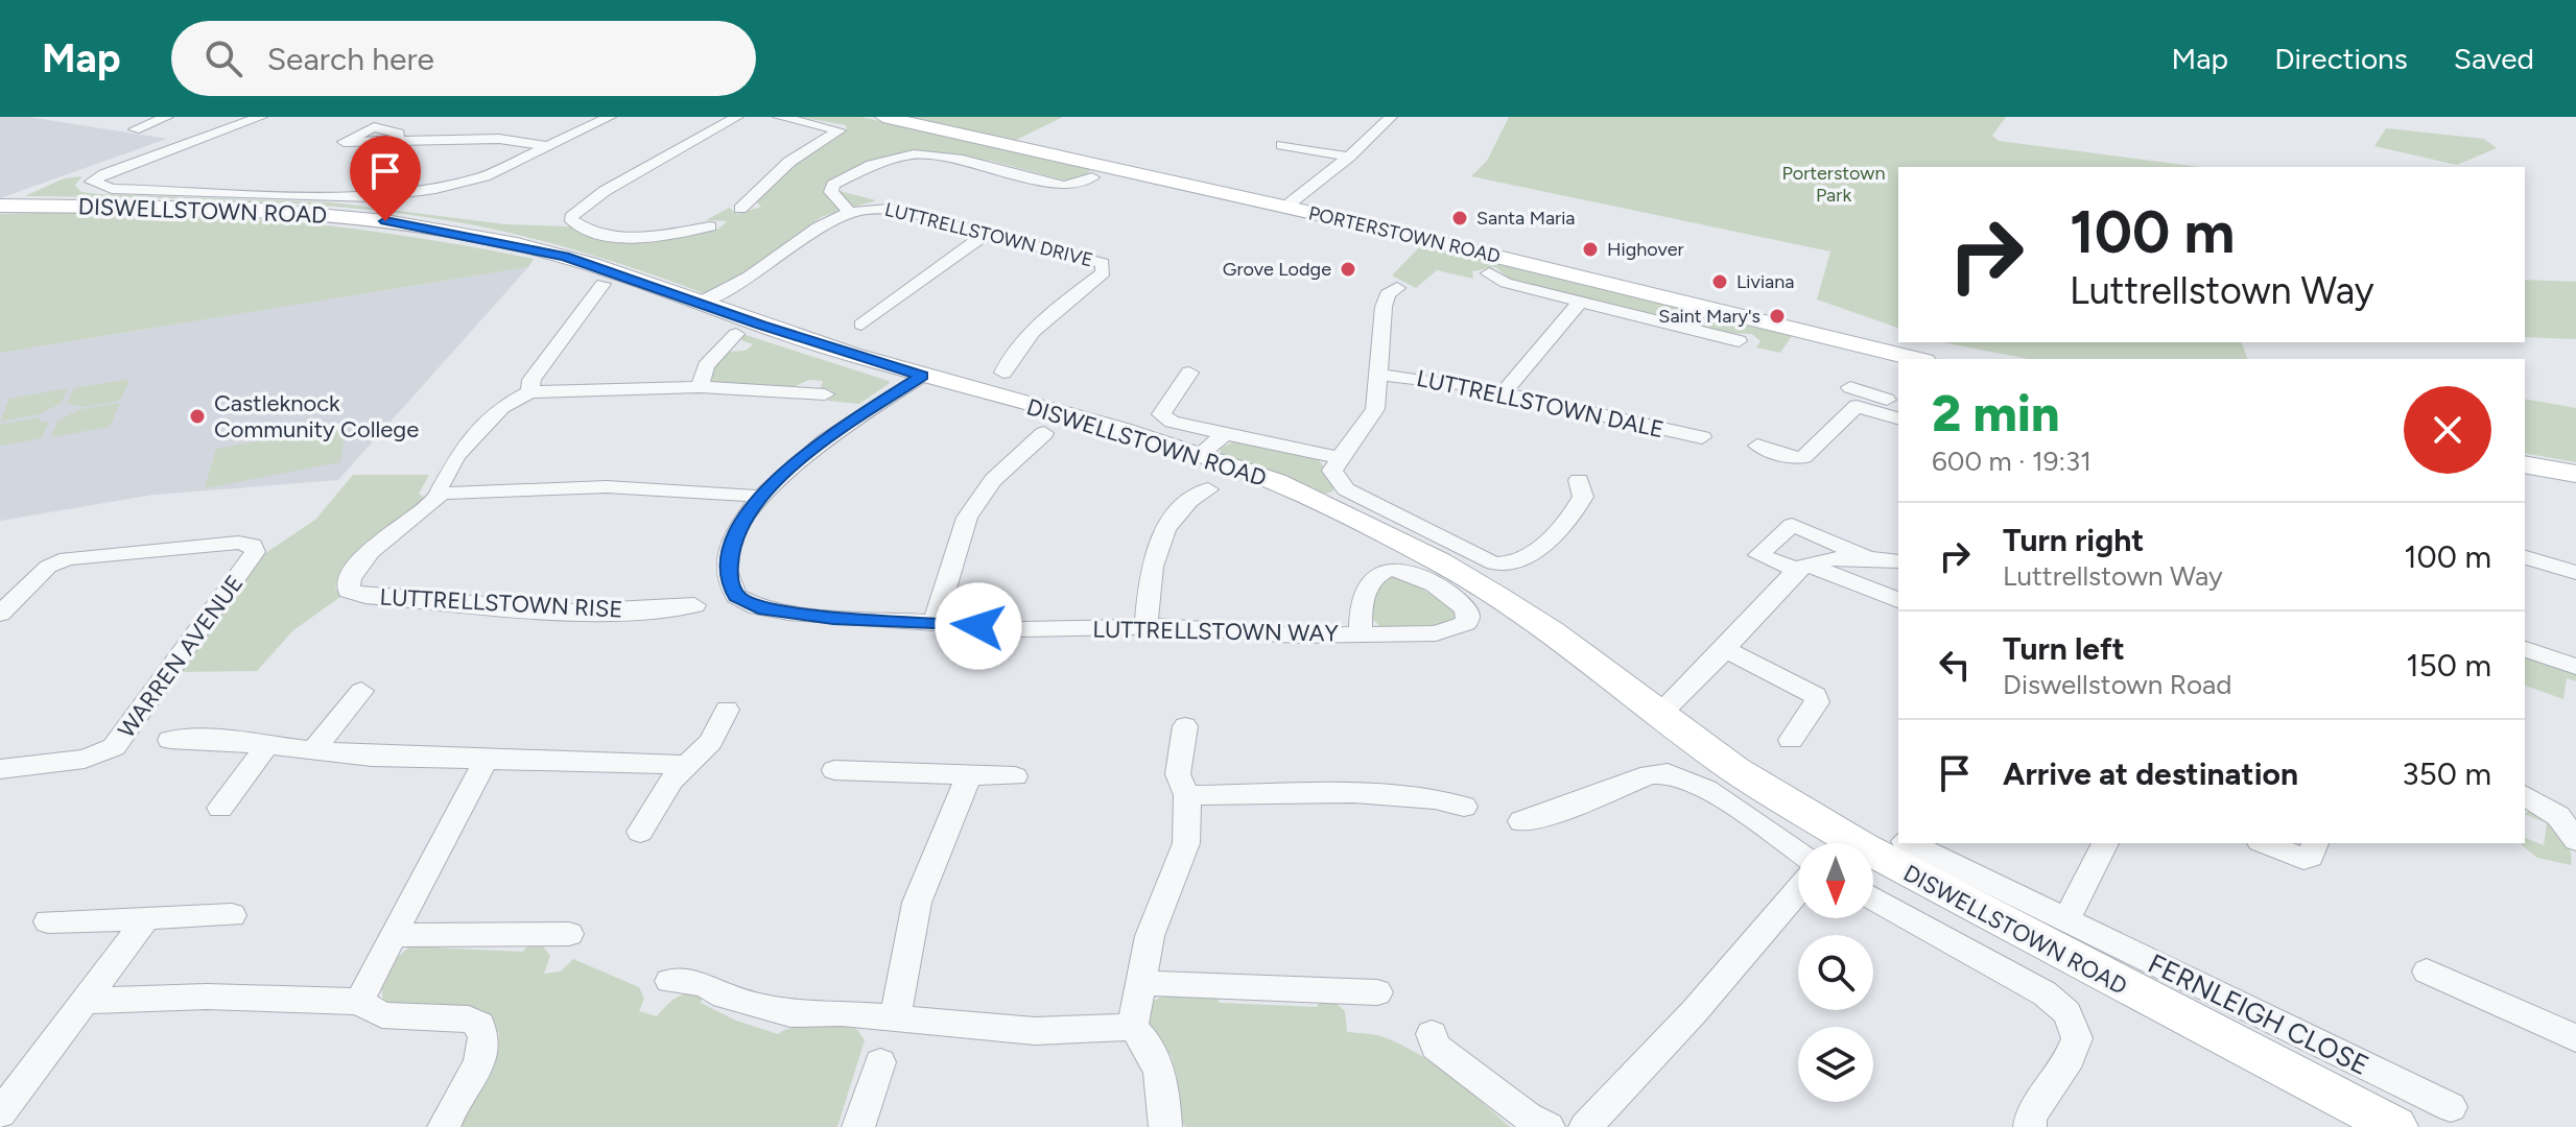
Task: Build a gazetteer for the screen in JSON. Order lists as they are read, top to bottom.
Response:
{
  "streets": {
    "street": [
      "DISWELLSTOWN ROAD",
      "LUTTRELLSTOWN DRIVE",
      "PORTERSTOWN ROAD",
      "LUTTRELLSTOWN DALE",
      "LUTTRELLSTOWN RISE",
      "LUTTRELLSTOWN WAY",
      "WARREN AVENUE",
      "FERNLEIGH CLOSE"
    ]
  },
  "crossings": [
    ["DISWELLSTOWN ROAD", "LUTTRELLSTOWN DRIVE"],
    ["DISWELLSTOWN ROAD", "LUTTRELLSTOWN WAY"]
  ],
  "parks": ["Porterstown Park"],
  "places": [
    "Santa Maria",
    "Highover",
    "Grove Lodge",
    "Liviana",
    "Saint Mary's",
    "Castleknock Community College"
  ],
  "north": "bottom",
  "page": {
    "header": "Map",
    "search": "Search here",
    "nav": ["Map", "Directions", "Saved"],
    "turn": ["100 m", "Luttrellstown Way"],
    "heading": ["2 min", "600 m · 19:31"],
    "list": [
      {
        "name": "Turn right",
        "note": "Luttrellstown Way",
        "value": "100 m"
      },
      {
        "name": "Turn left",
        "note": "Diswellstown Road",
        "value": "150 m"
      },
      {
        "name": "Arrive at destination",
        "value": "350 m"
      }
    ]
  }
}
